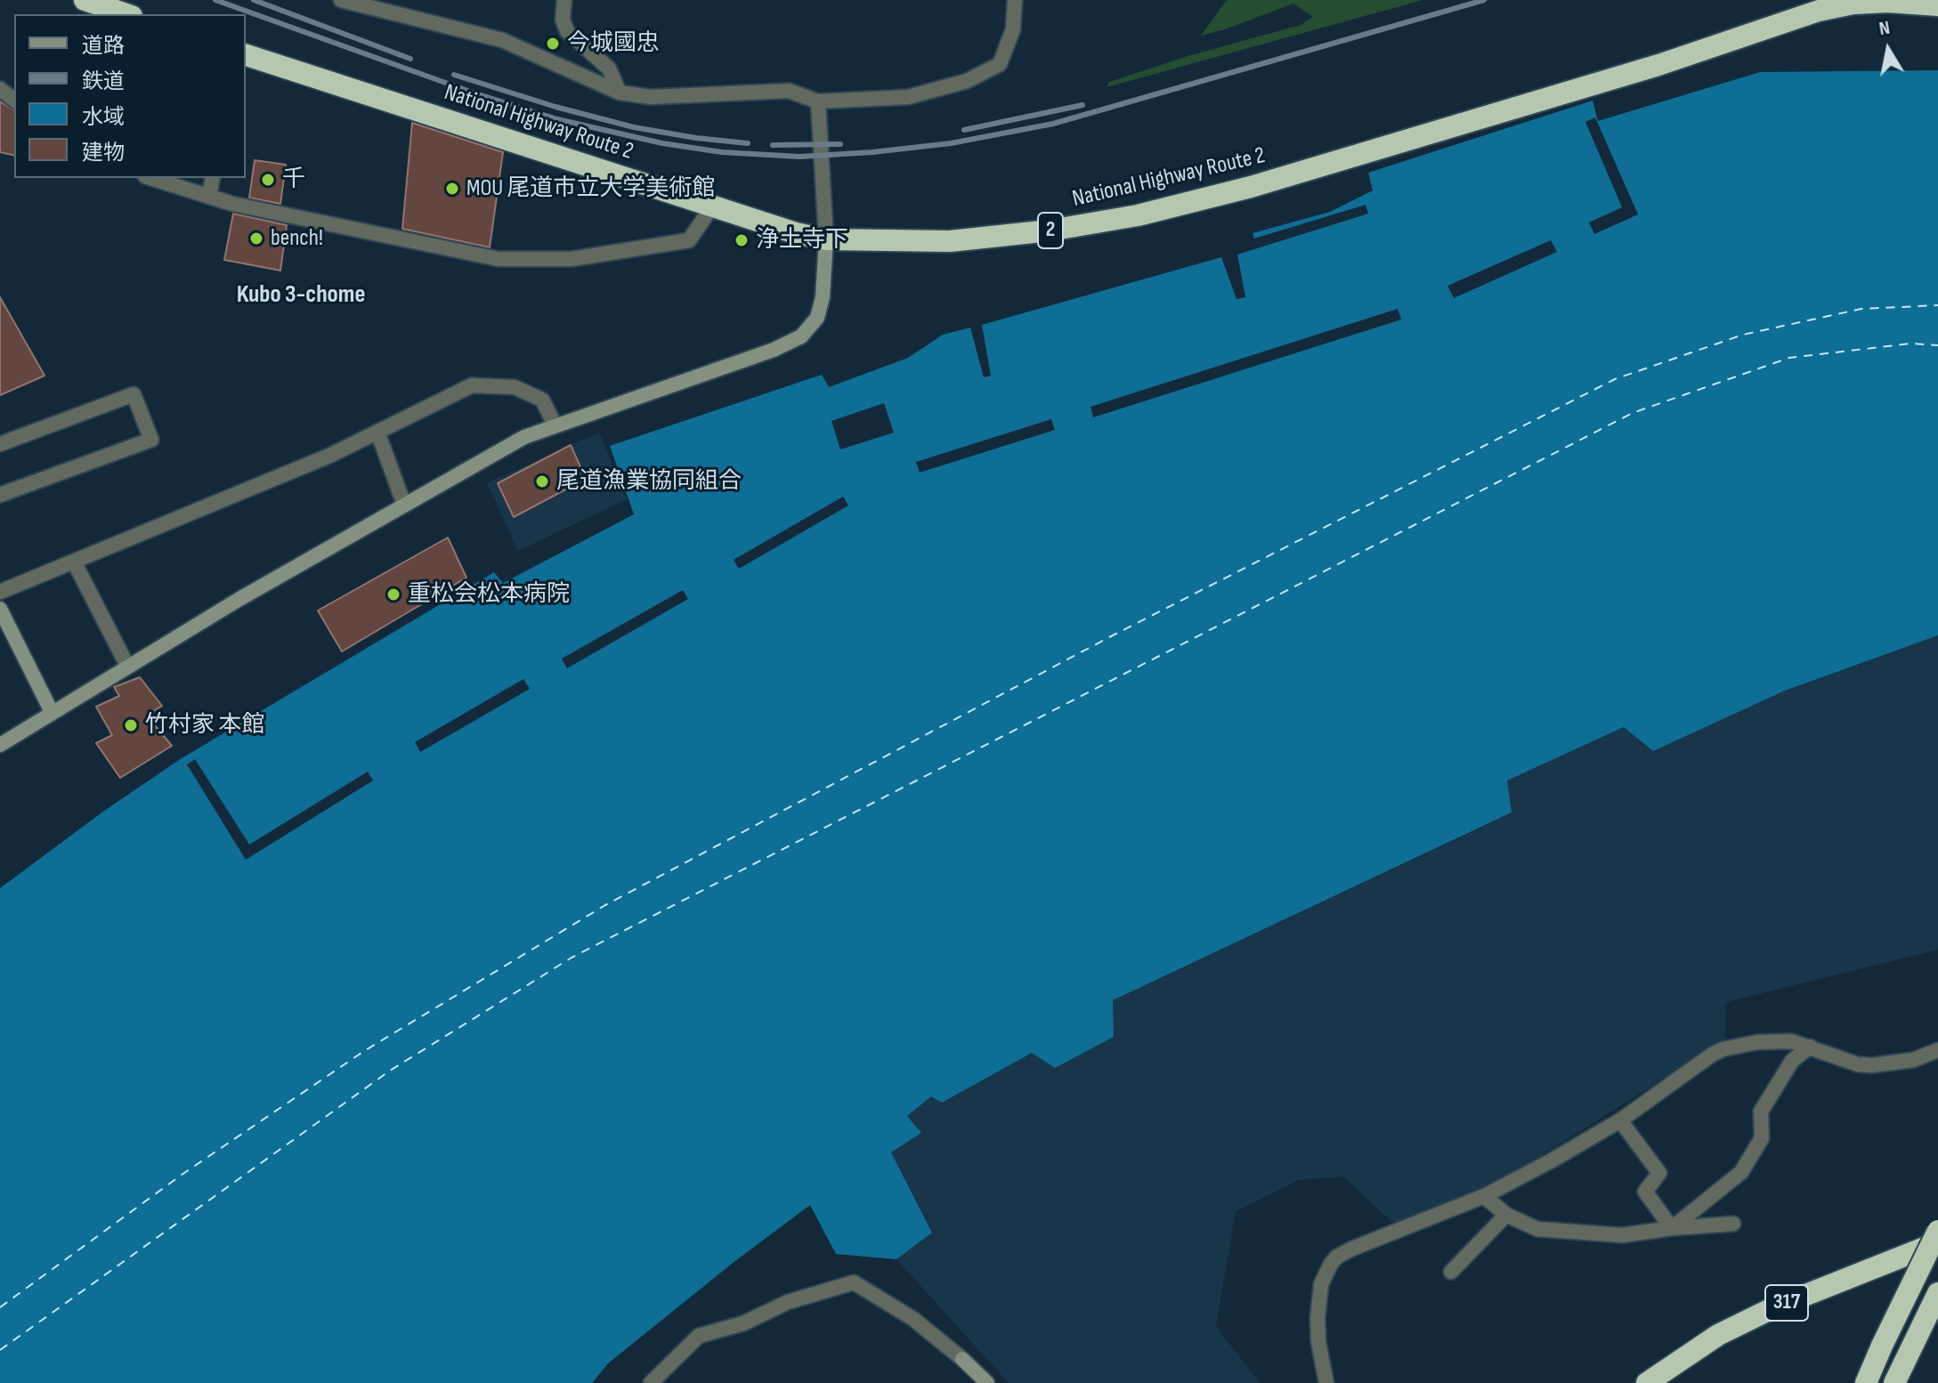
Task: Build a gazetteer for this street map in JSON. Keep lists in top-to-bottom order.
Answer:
{
  "streets": {
    "highway": ["National Highway Route 2", "2", "317"]
  },
  "districts": ["Kubo 3-chome"],
  "places": [
    "今城國忠",
    "千",
    "MOU 尾道市立大学美術館",
    "bench!",
    "浄土寺下",
    "尾道漁業協同組合",
    "重松会松本病院",
    "竹村家 本館"
  ],
  "legend": [
    "道路",
    "鉄道",
    "水域",
    "建物"
  ],
  "north": "top"
}
